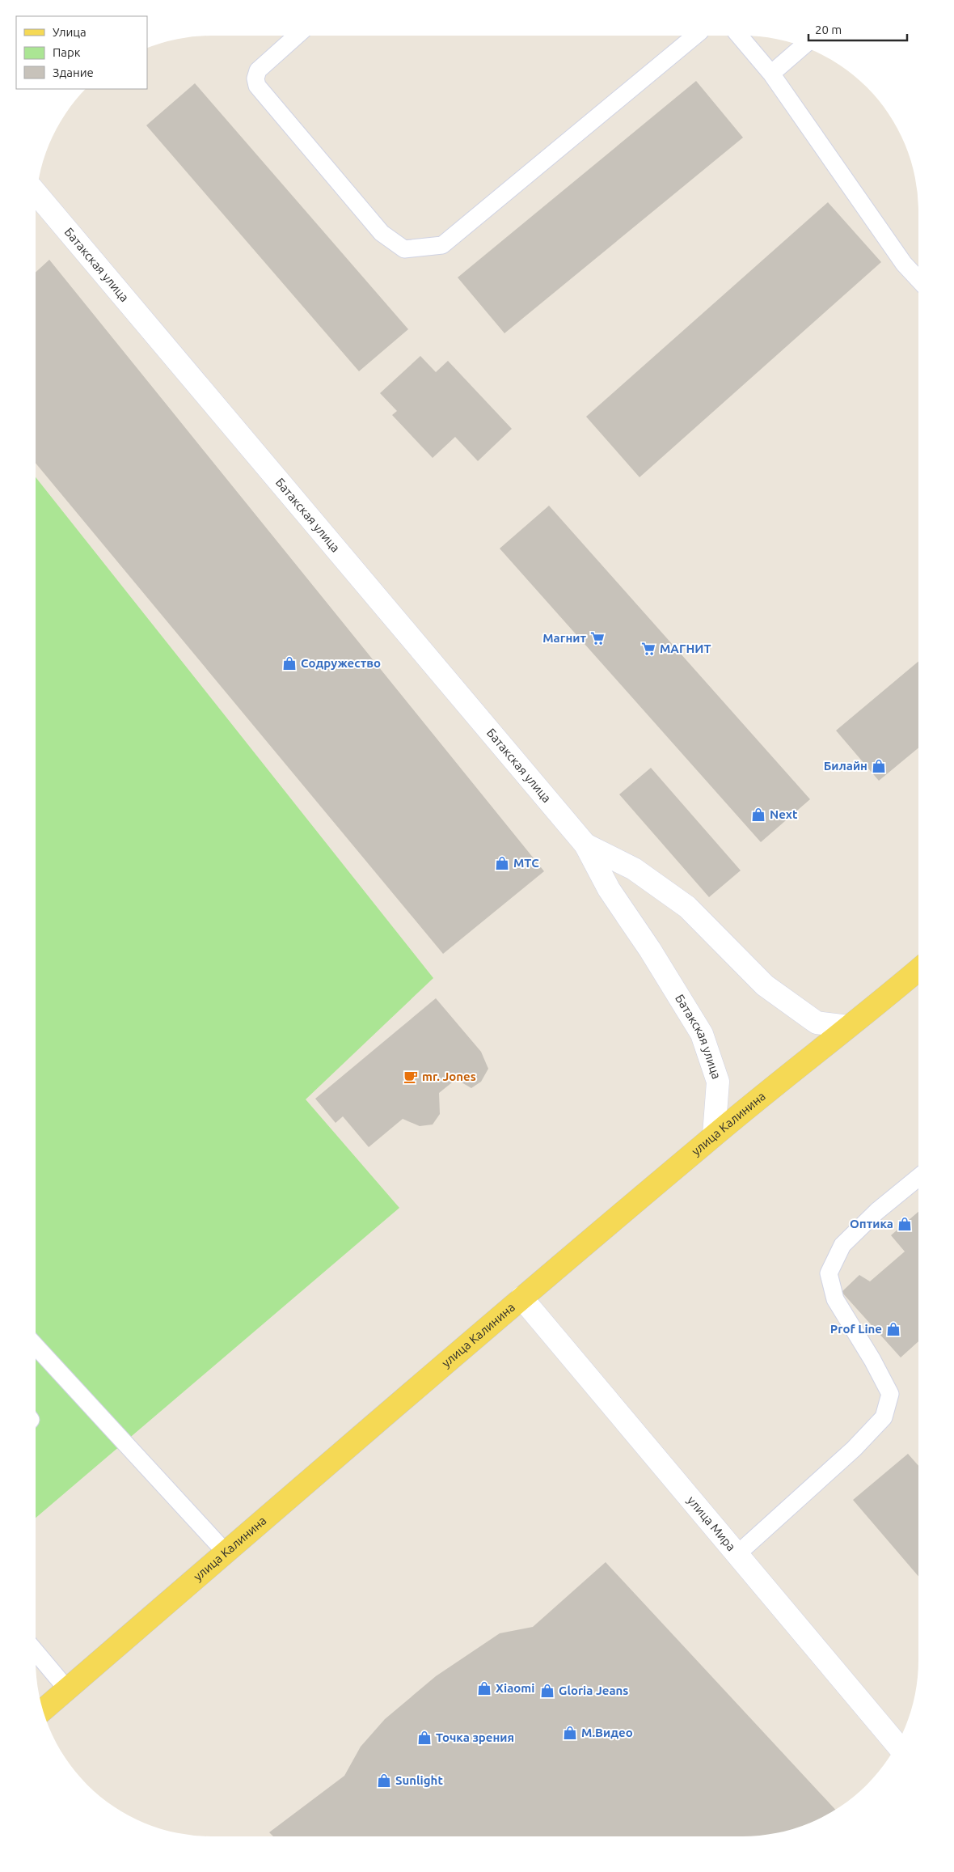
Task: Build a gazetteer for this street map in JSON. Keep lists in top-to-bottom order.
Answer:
{
  "streets": {
    "main road": ["Батакская улица", "улица Калинина", "улица Мира"]
  },
  "crossings": [
    ["Батакская улица", "улица Калинина"],
    ["улица Калинина", "улица Мира"]
  ],
  "places": {
    "supermarket": ["Магнит", "МАГНИТ"],
    "shop": [
      "Содружество",
      "Билайн",
      "Next",
      "МТС",
      "Оптика",
      "Prof Line",
      "Xiaomi",
      "Gloria Jeans",
      "М.Видео",
      "Точка зрения",
      "Sunlight"
    ],
    "cafe": ["mr. Jones"]
  },
  "legend": ["Улица", "Парк", "Здание"],
  "scale_bar": "20 m"
}
